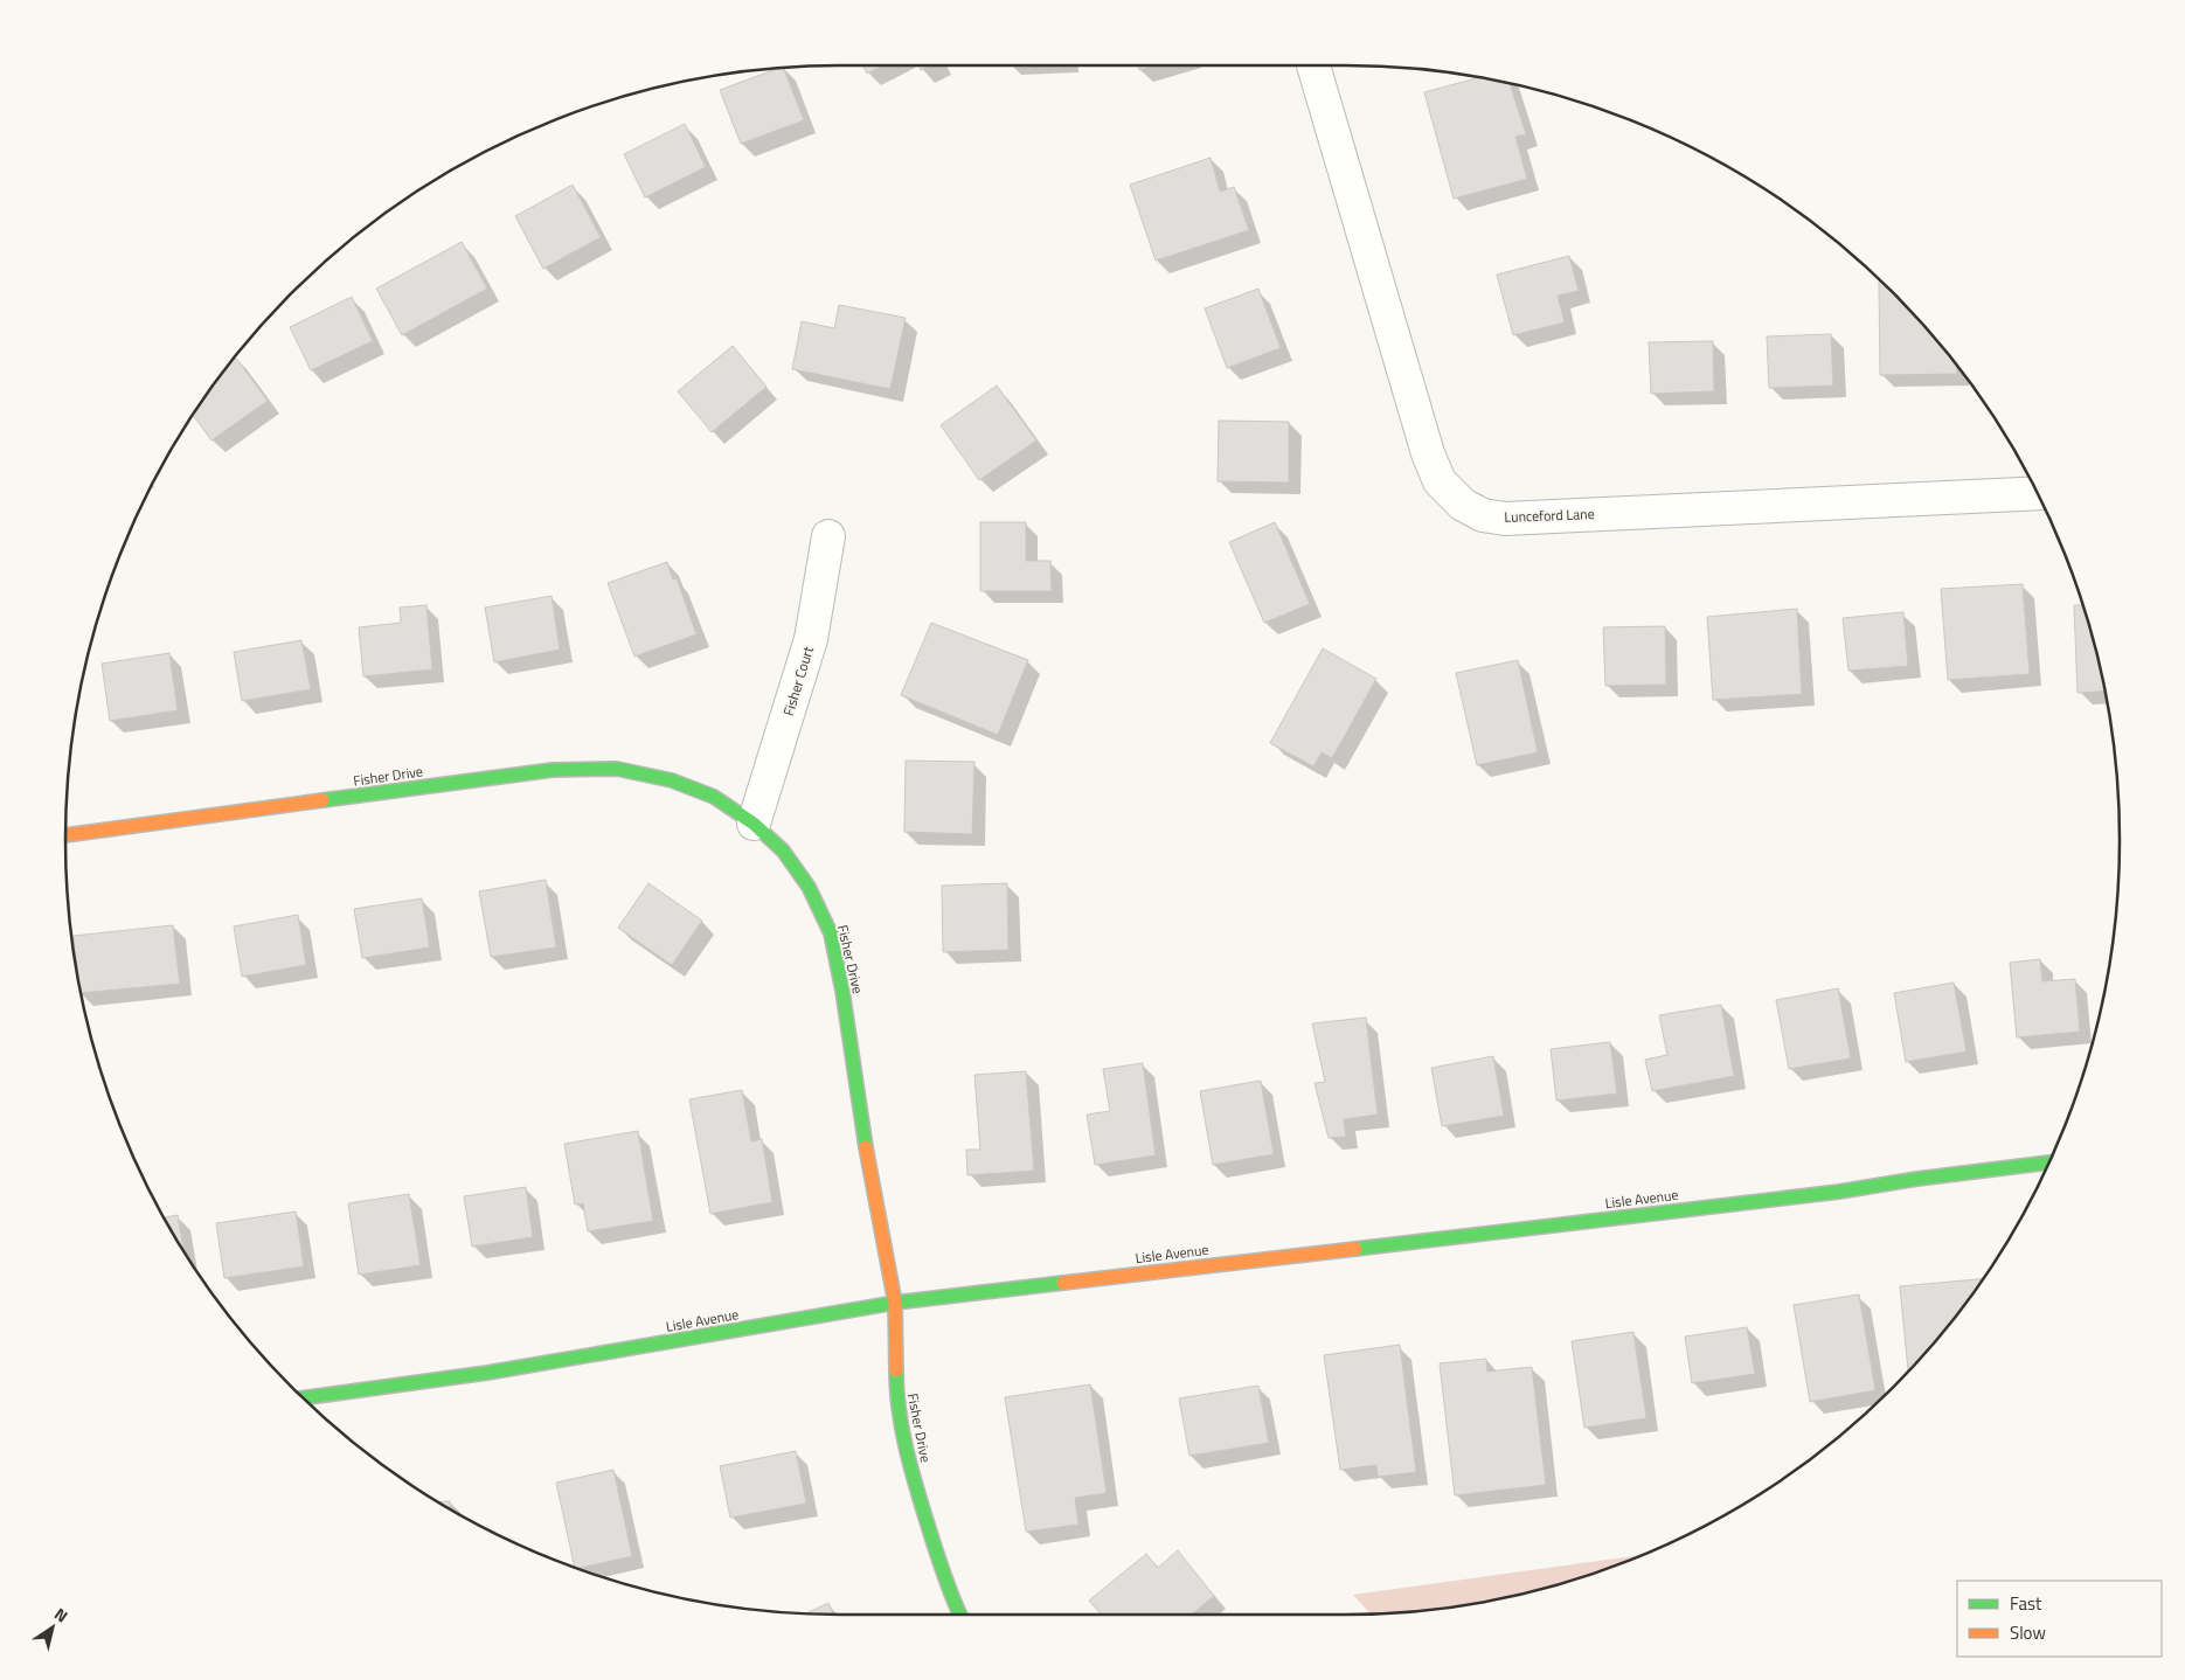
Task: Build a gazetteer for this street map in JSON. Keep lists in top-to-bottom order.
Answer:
{
  "streets": {
    "street": [
      "Lunceford Lane",
      "Fisher Court",
      "Fisher Drive",
      "Lisle Avenue"
    ]
  },
  "crossings": [
    ["Fisher Court", "Fisher Drive"],
    ["Fisher Drive", "Lisle Avenue"]
  ],
  "legend": ["Fast", "Slow"],
  "north": "top right"
}
